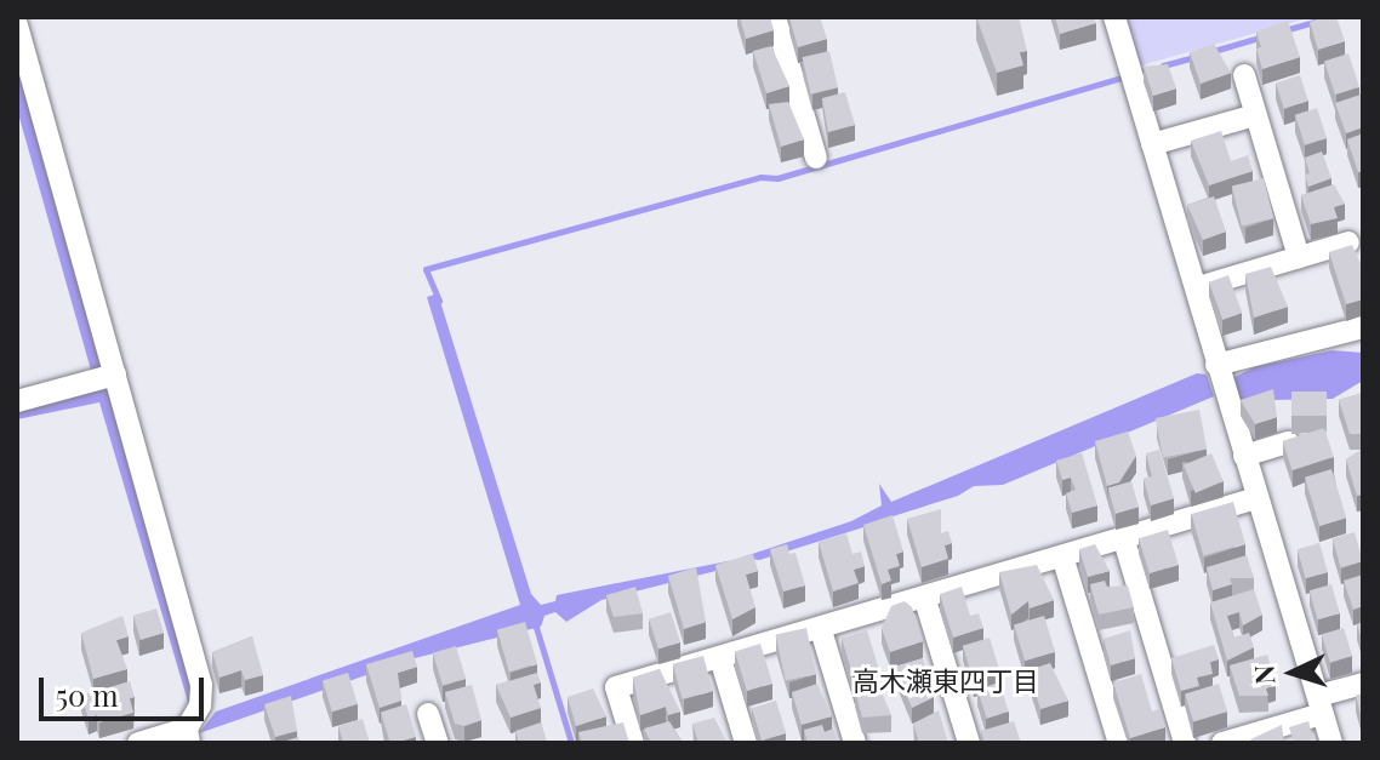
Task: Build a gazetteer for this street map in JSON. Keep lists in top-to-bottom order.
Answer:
{
  "districts": ["高木瀬東四丁目"],
  "scale_bar": "50 m",
  "north": "left"
}
